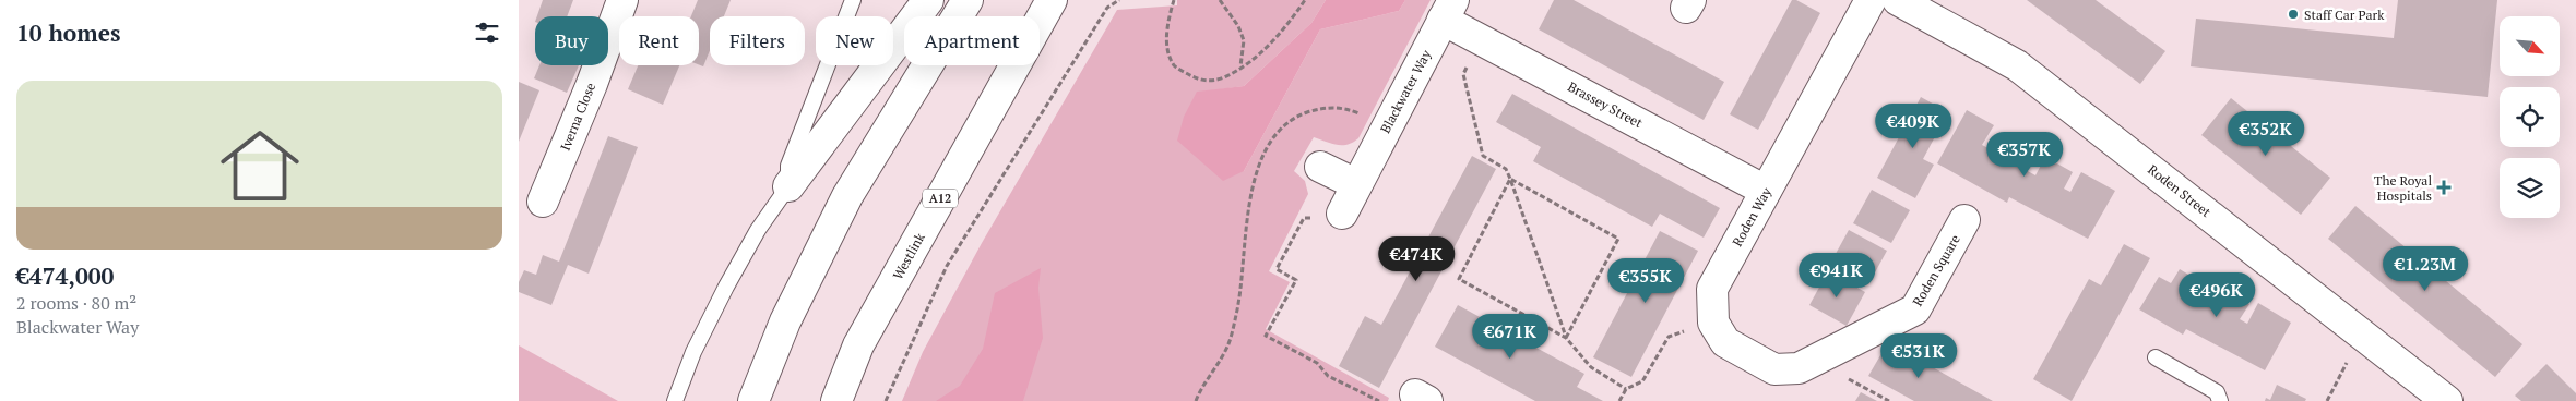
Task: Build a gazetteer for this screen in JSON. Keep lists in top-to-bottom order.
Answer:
{
  "streets": {
    "main road": [
      "Blackwater Way",
      "Brassey Street",
      "Iverna Close",
      "Roden Street",
      "A12",
      "Roden Way",
      "Westlink",
      "Roden Square"
    ]
  },
  "crossings": [
    ["Blackwater Way", "Brassey Street"],
    ["Brassey Street", "Roden Way"],
    ["Roden Way", "Roden Square"]
  ],
  "places": {
    "other": ["Staff Car Park"],
    "health": ["The Royal Hospitals"]
  },
  "north": "bottom right",
  "page": {
    "heading": "10 homes",
    "chip": [
      "Buy",
      "Rent",
      "Filters",
      "New",
      "Apartment"
    ],
    "list": [
      {
        "name": "€474,000",
        "note": "2 rooms · 80 m² · Blackwater Way"
      }
    ],
    "price": [
      "€409K",
      "€352K",
      "€357K",
      "€474K",
      "€1.23M",
      "€941K",
      "€355K",
      "€496K",
      "€671K",
      "€531K"
    ]
  }
}
